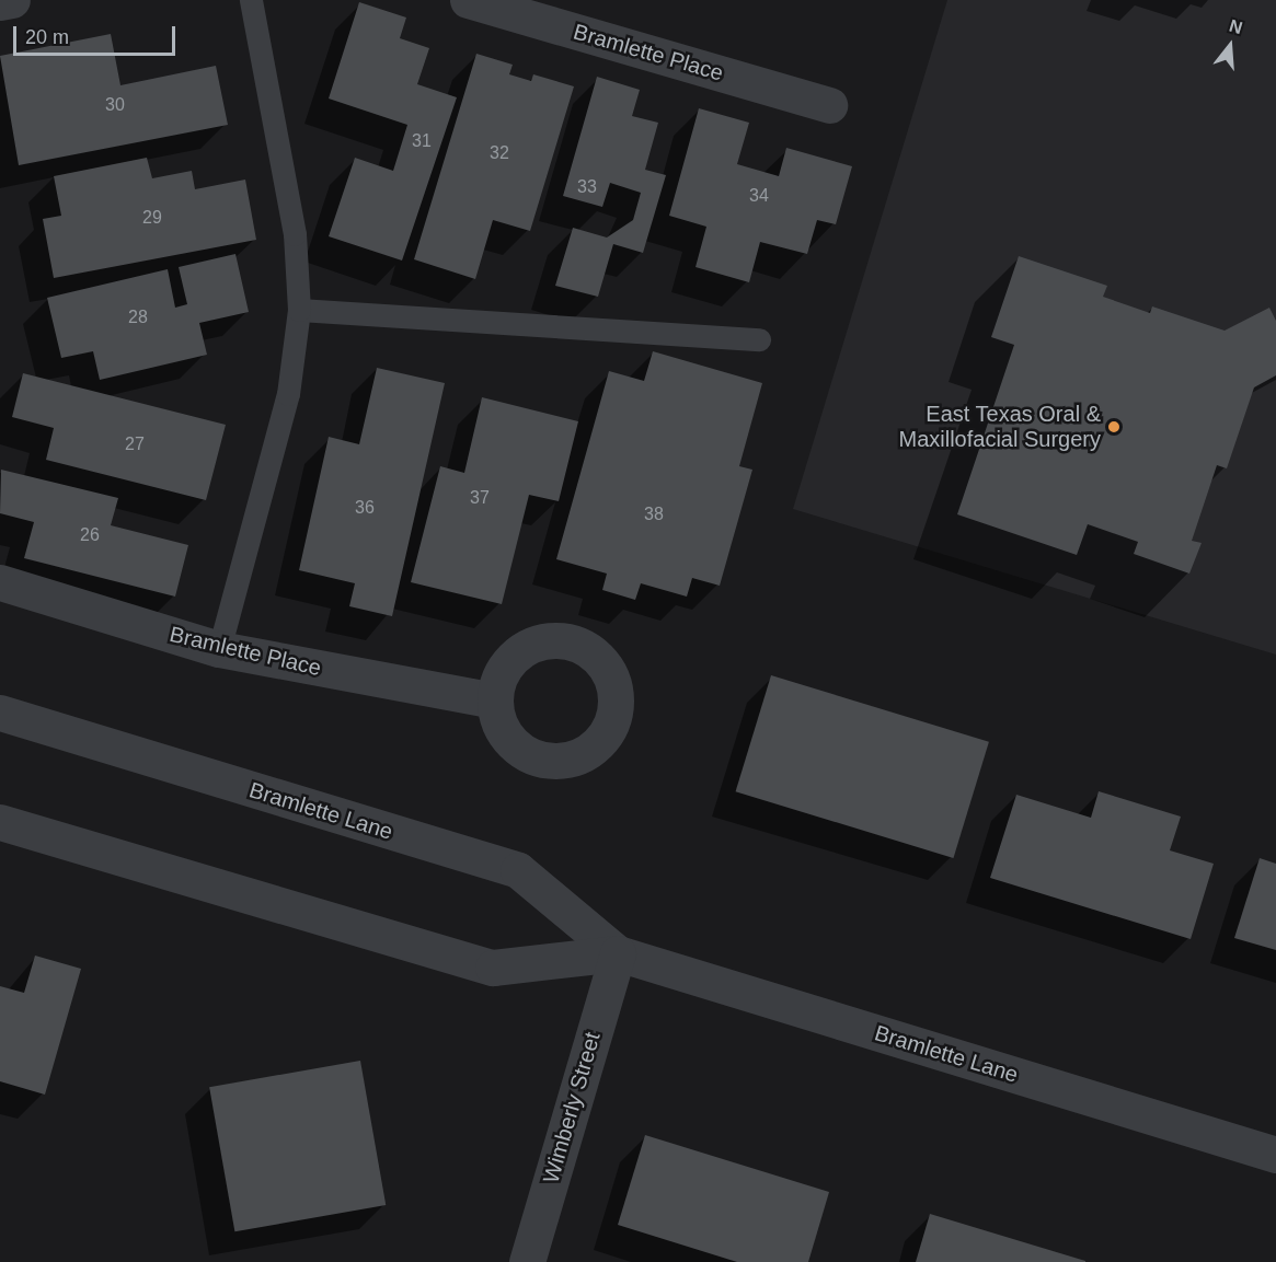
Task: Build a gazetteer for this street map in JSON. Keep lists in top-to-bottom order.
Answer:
{
  "streets": {
    "street": ["Bramlette Place", "Bramlette Lane", "Wimberly Street"]
  },
  "crossings": [
    ["Bramlette Lane", "Wimberly Street"]
  ],
  "places": ["East Texas Oral & Maxillofacial Surgery"],
  "house_numbers": [
    "30",
    "31",
    "32",
    "33",
    "34",
    "29",
    "28",
    "27",
    "37",
    "36",
    "38",
    "26"
  ],
  "scale_bar": "20 m",
  "north": "top"
}
